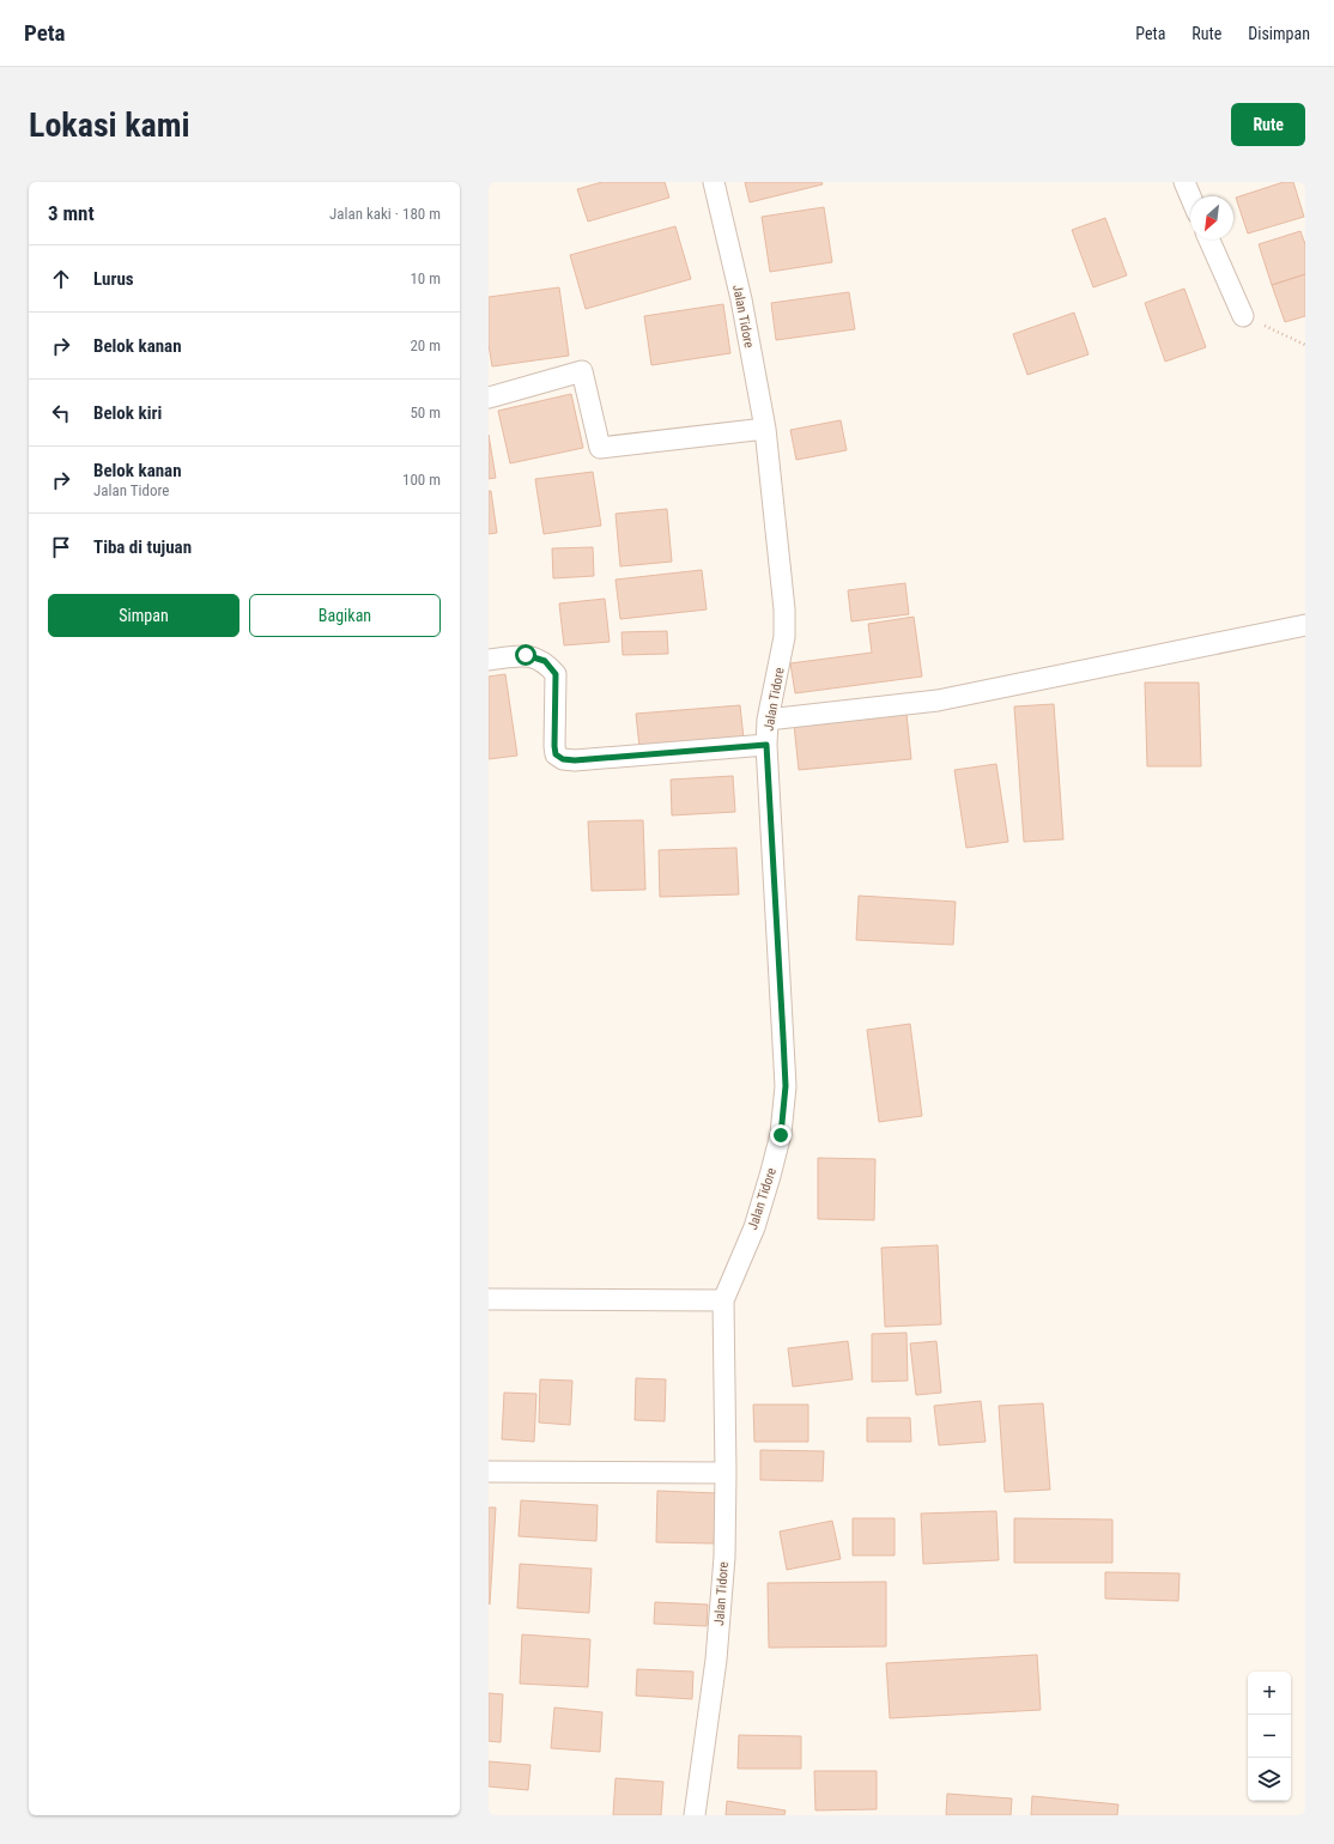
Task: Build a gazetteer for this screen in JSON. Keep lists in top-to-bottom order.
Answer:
{
  "streets": {
    "street": ["Jalan Tidore"]
  },
  "north": "bottom left",
  "page": {
    "header": "Peta",
    "nav": ["Peta", "Rute", "Disimpan"],
    "buttons": [
      "Rute",
      ["Simpan", "Bagikan"]
    ],
    "title": "Lokasi kami",
    "heading": ["3 mnt", "Jalan kaki · 180 m"],
    "list": [
      ["Lurus", "10 m"],
      ["Belok kanan", "20 m"],
      ["Belok kiri", "50 m"],
      ["Belok kanan", "Jalan Tidore", "100 m"],
      "Tiba di tujuan"
    ],
    "map_buttons": ["+", "−"]
  }
}
